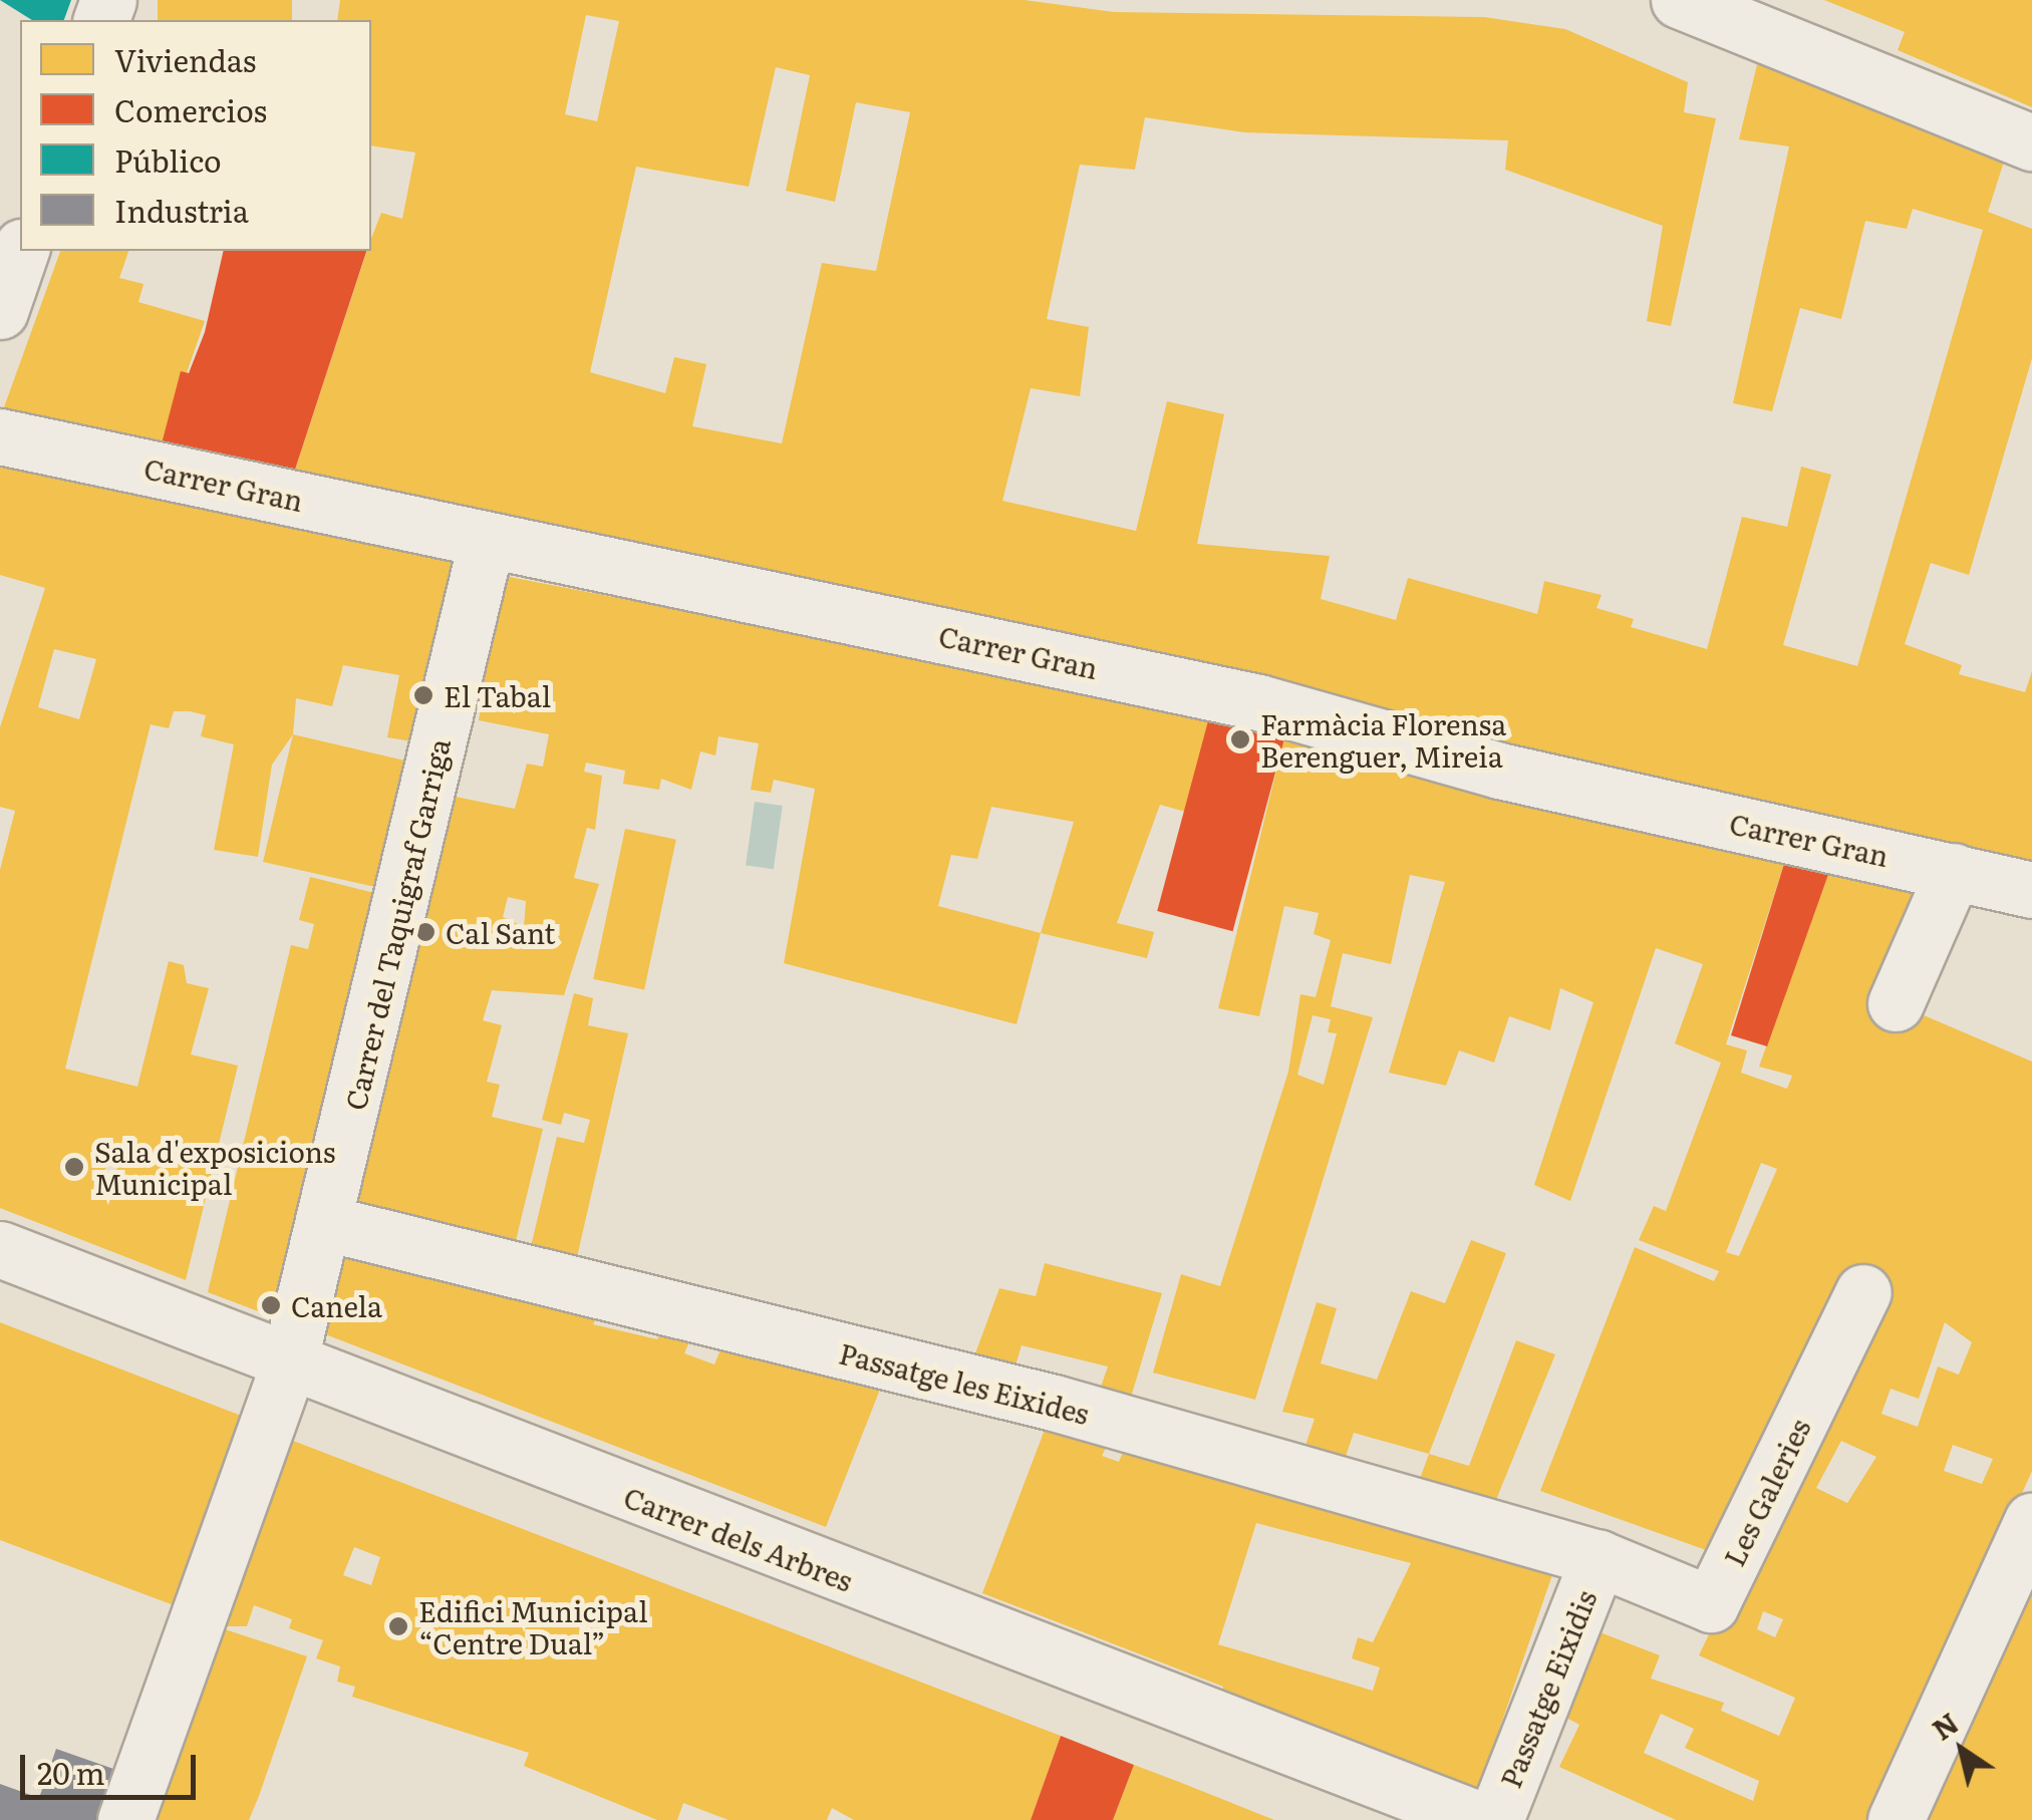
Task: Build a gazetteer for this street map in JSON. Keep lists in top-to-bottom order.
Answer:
{
  "streets": {
    "street": [
      "Carrer Gran",
      "Carrer del Taquigraf Garriga",
      "Passatge les Eixides",
      "Les Galeries",
      "Carrer dels Arbres",
      "Passatge Eixidis"
    ]
  },
  "crossings": [
    ["Carrer Gran", "Carrer del Taquigraf Garriga"],
    ["Carrer del Taquigraf Garriga", "Passatge les Eixides"],
    ["Carrer del Taquigraf Garriga", "Carrer dels Arbres"],
    ["Passatge les Eixides", "Les Galeries"],
    ["Passatge les Eixides", "Passatge Eixidis"],
    ["Les Galeries", "Passatge Eixidis"]
  ],
  "places": [
    "El Tabal",
    "Farmàcia Florensa Berenguer, Mireia",
    "Cal Sant",
    "Sala d'exposicions Municipal",
    "Canela",
    "Edifici Municipal “Centre Dual”"
  ],
  "legend": [
    "Viviendas",
    "Comercios",
    "Público",
    "Industria"
  ],
  "scale_bar": "20 m",
  "north": "top left"
}
